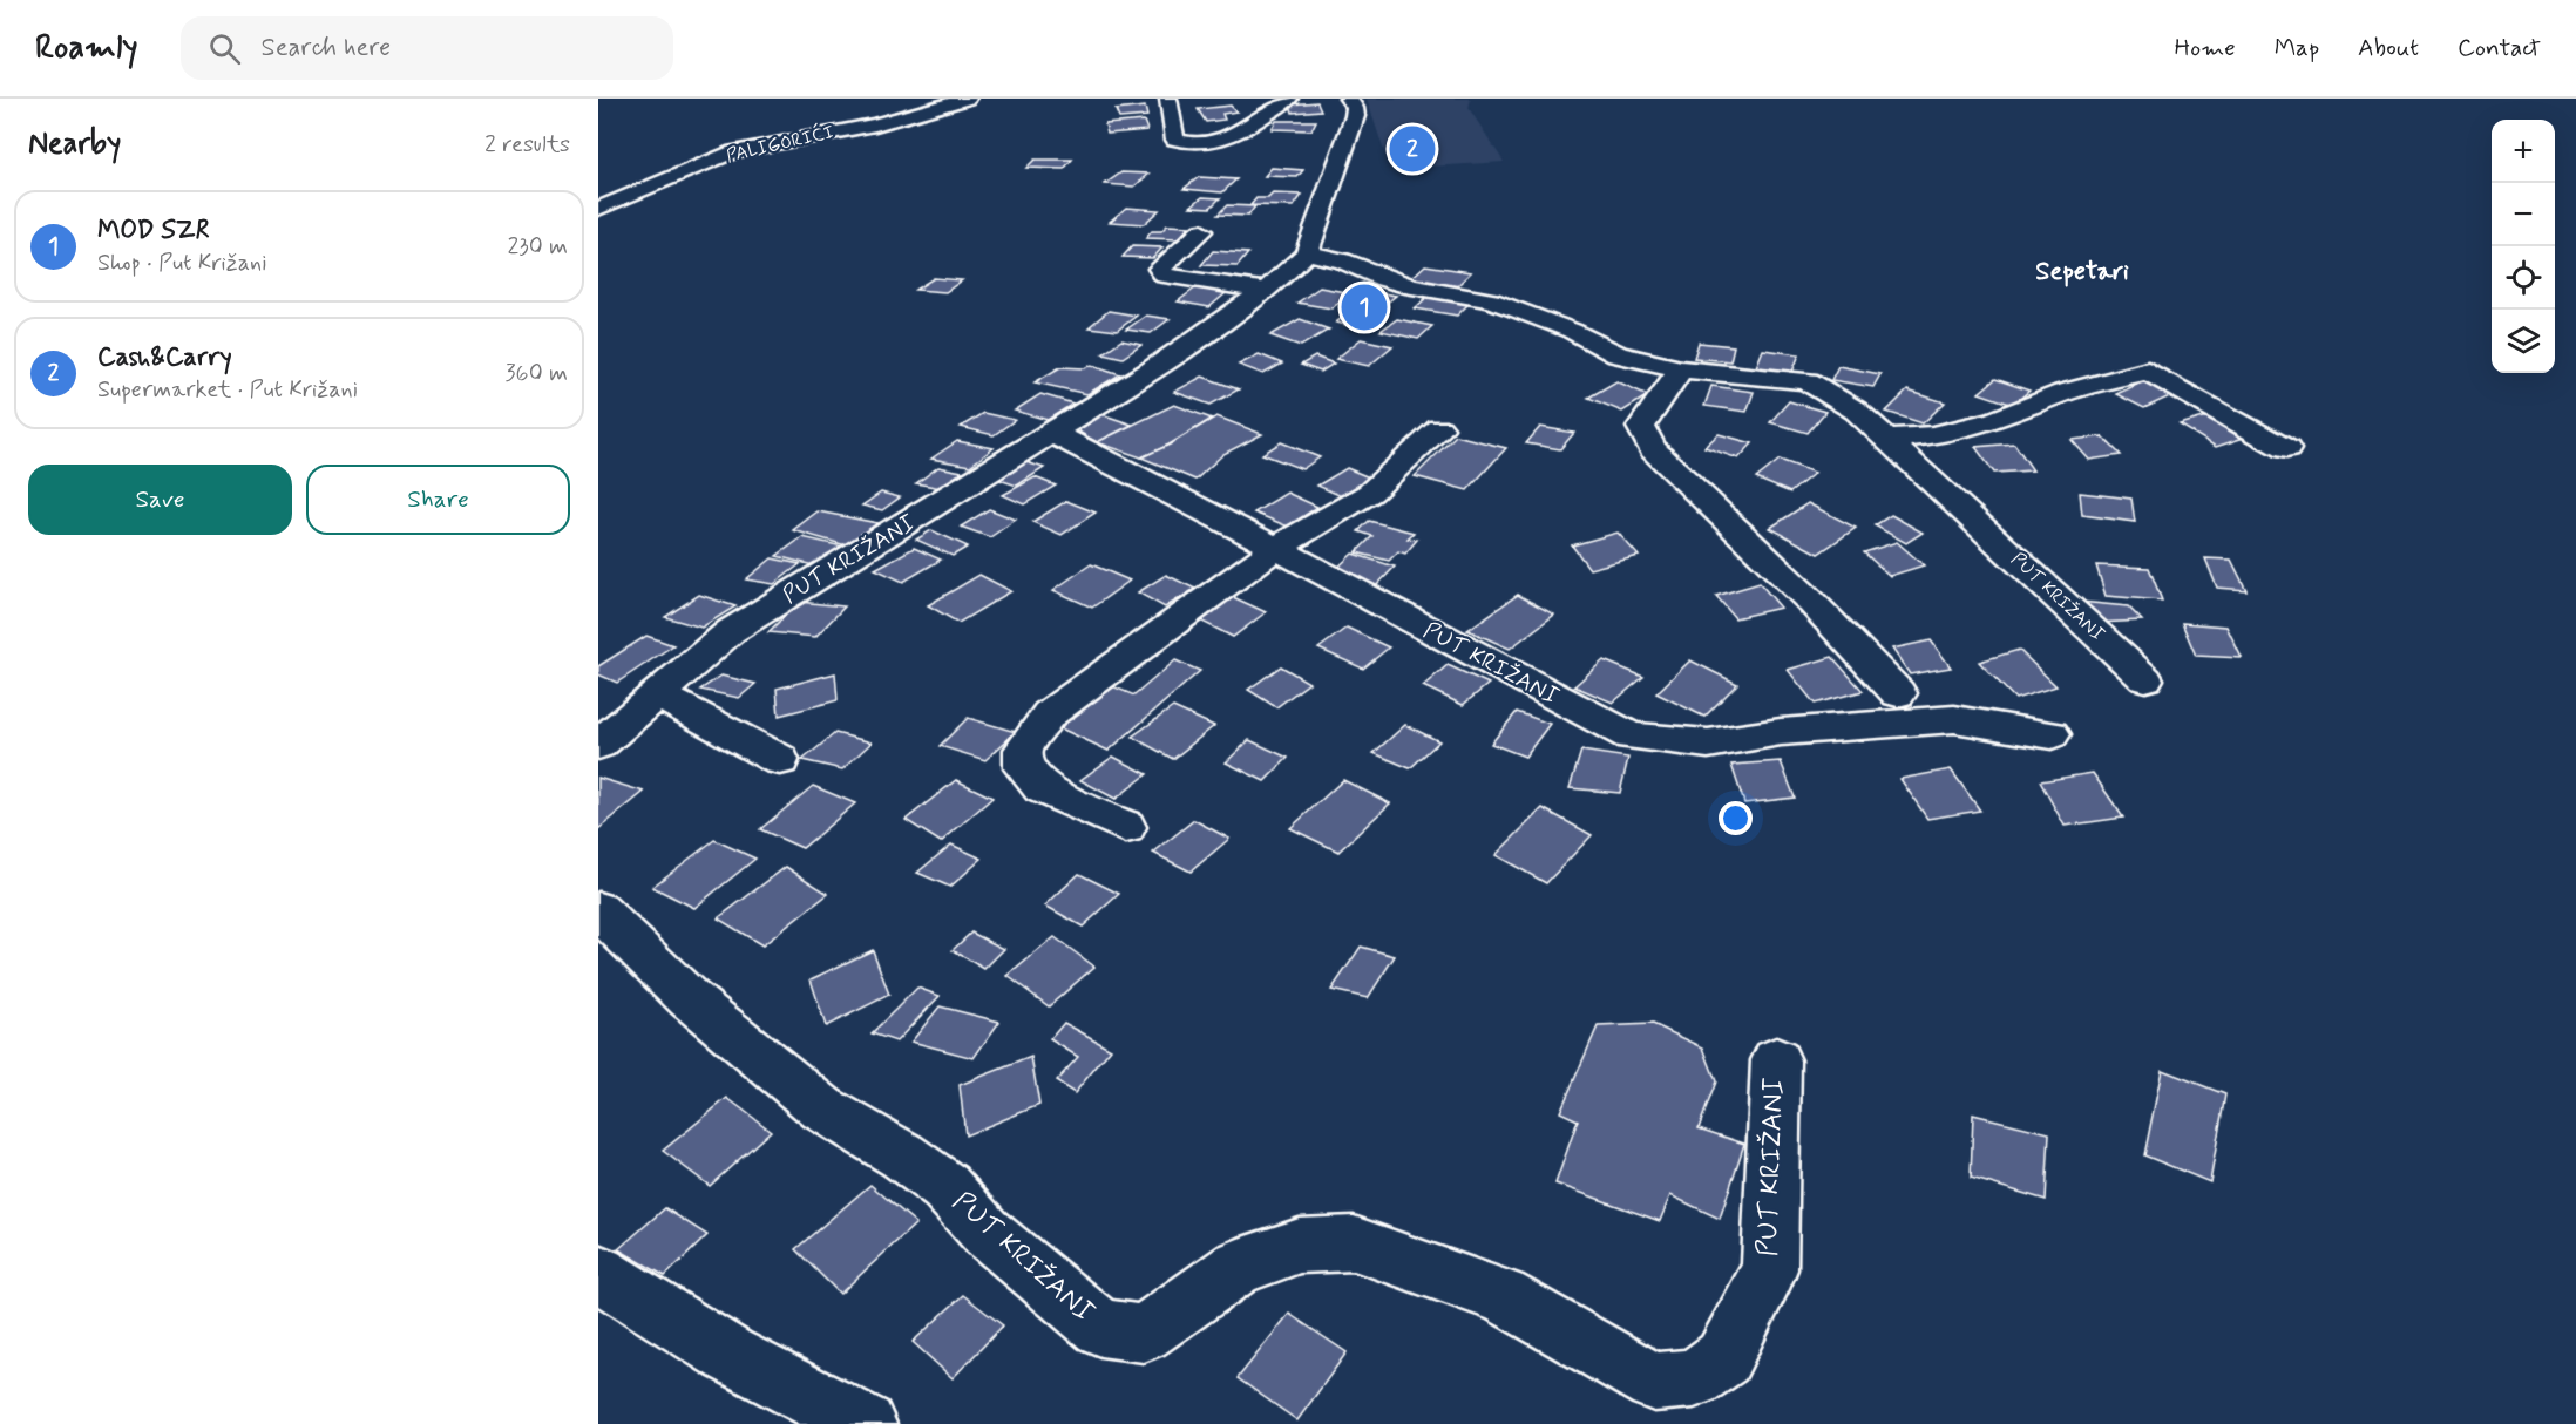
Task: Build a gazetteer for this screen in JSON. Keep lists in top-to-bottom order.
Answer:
{
  "streets": {
    "street": ["PALIGORIĆI", "PUT KRIŽANI"]
  },
  "districts": ["Sepetari"],
  "page": {
    "header": "Roamly",
    "search": "Search here",
    "nav": [
      "Home",
      "Map",
      "About",
      "Contact"
    ],
    "heading": ["Nearby", "2 results"],
    "map_buttons": ["+", "−"],
    "pins": ["2", "1"],
    "list": [
      {
        "mark": "1",
        "name": "MOD SZR",
        "note": "Shop · Put Križani",
        "value": "230 m"
      },
      {
        "mark": "2",
        "name": "Cash&Carry",
        "note": "Supermarket · Put Križani",
        "value": "360 m"
      }
    ],
    "buttons": ["Save", "Share"]
  }
}
